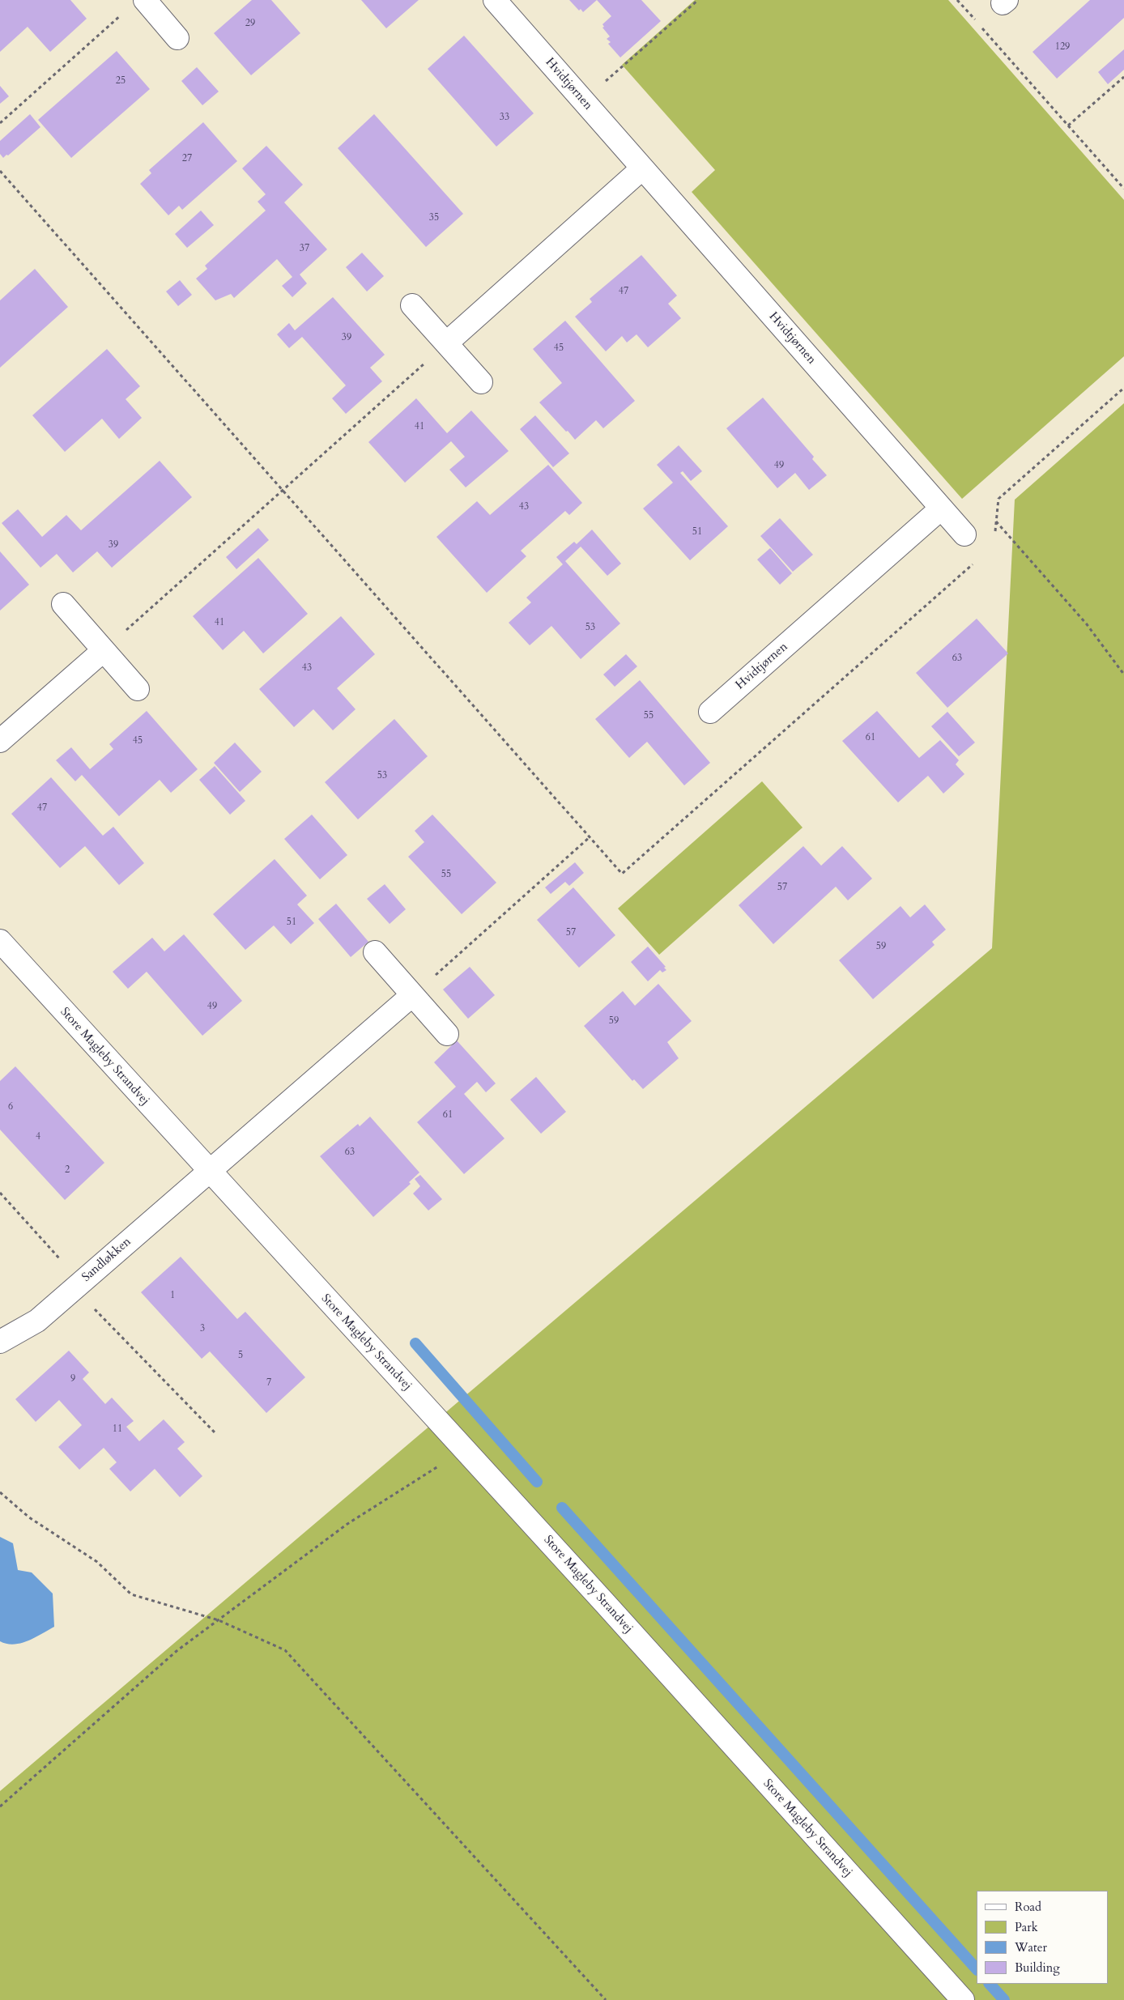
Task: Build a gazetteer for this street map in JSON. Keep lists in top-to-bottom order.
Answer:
{
  "streets": {
    "street": ["Hvidtjørnen", "Store Magleby Strandvej", "Sandløkken"]
  },
  "crossings": [
    ["Store Magleby Strandvej", "Sandløkken"]
  ],
  "house_numbers": [
    "29",
    "129",
    "25",
    "33",
    "27",
    "35",
    "37",
    "47",
    "39",
    "45",
    "41",
    "49",
    "43",
    "51",
    "39",
    "41",
    "53",
    "63",
    "43",
    "55",
    "61",
    "45",
    "53",
    "47",
    "55",
    "57",
    "51",
    "57",
    "59",
    "49",
    "59",
    "6",
    "61",
    "4",
    "63",
    "2",
    "1",
    "3",
    "5",
    "9",
    "7",
    "11"
  ],
  "legend": [
    "Road",
    "Park",
    "Water",
    "Building"
  ]
}
